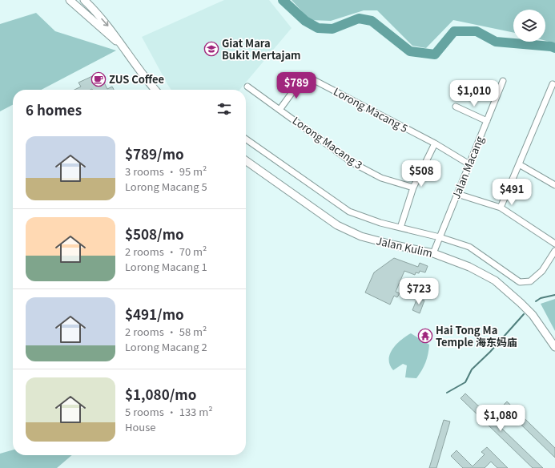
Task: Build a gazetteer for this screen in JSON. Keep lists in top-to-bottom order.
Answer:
{
  "streets": {
    "main road": ["Jalan Kulim"],
    "street": ["Lorong Macang 5", "Lorong Macang 3", "Jalan Macang"]
  },
  "crossings": [
    ["Lorong Macang 5", "Lorong Macang 3"],
    ["Lorong Macang 5", "Jalan Macang"],
    ["Jalan Macang", "Jalan Kulim"]
  ],
  "places": {
    "school or university": ["Giat Mara Bukit Mertajam"],
    "cafe": ["ZUS Coffee"],
    "temple": ["Hai Tong Ma Temple 海东妈庙"]
  },
  "page": {
    "price": [
      "$789",
      "$1,010",
      "$508",
      "$491",
      "$723",
      "$1,080"
    ],
    "heading": "6 homes",
    "list": [
      {
        "name": "$789/mo",
        "note": "3 rooms · 95 m² · Lorong Macang 5"
      },
      {
        "name": "$508/mo",
        "note": "2 rooms · 70 m² · Lorong Macang 1"
      },
      {
        "name": "$491/mo",
        "note": "2 rooms · 58 m² · Lorong Macang 2"
      },
      {
        "name": "$1,080/mo",
        "note": "5 rooms · 133 m² · House"
      }
    ]
  }
}
